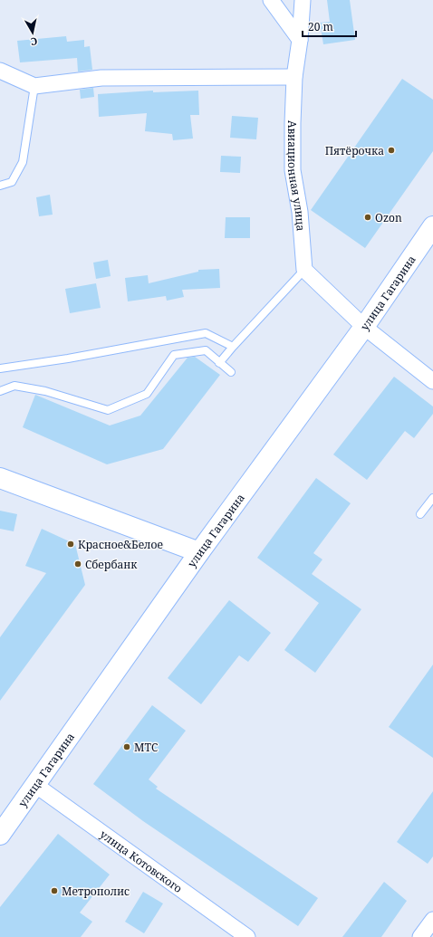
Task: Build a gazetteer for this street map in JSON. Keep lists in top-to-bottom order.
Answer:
{
  "streets": {
    "main road": ["улица Гагарина"],
    "street": ["Авиационная улица", "улица Котовского"]
  },
  "crossings": [
    ["улица Гагарина", "улица Котовского"]
  ],
  "places": [
    "Пятёрочка",
    "Ozon",
    "Красное&Белое",
    "Сбербанк",
    "МТС",
    "Метрополис"
  ],
  "scale_bar": "20 m",
  "north": "bottom"
}
